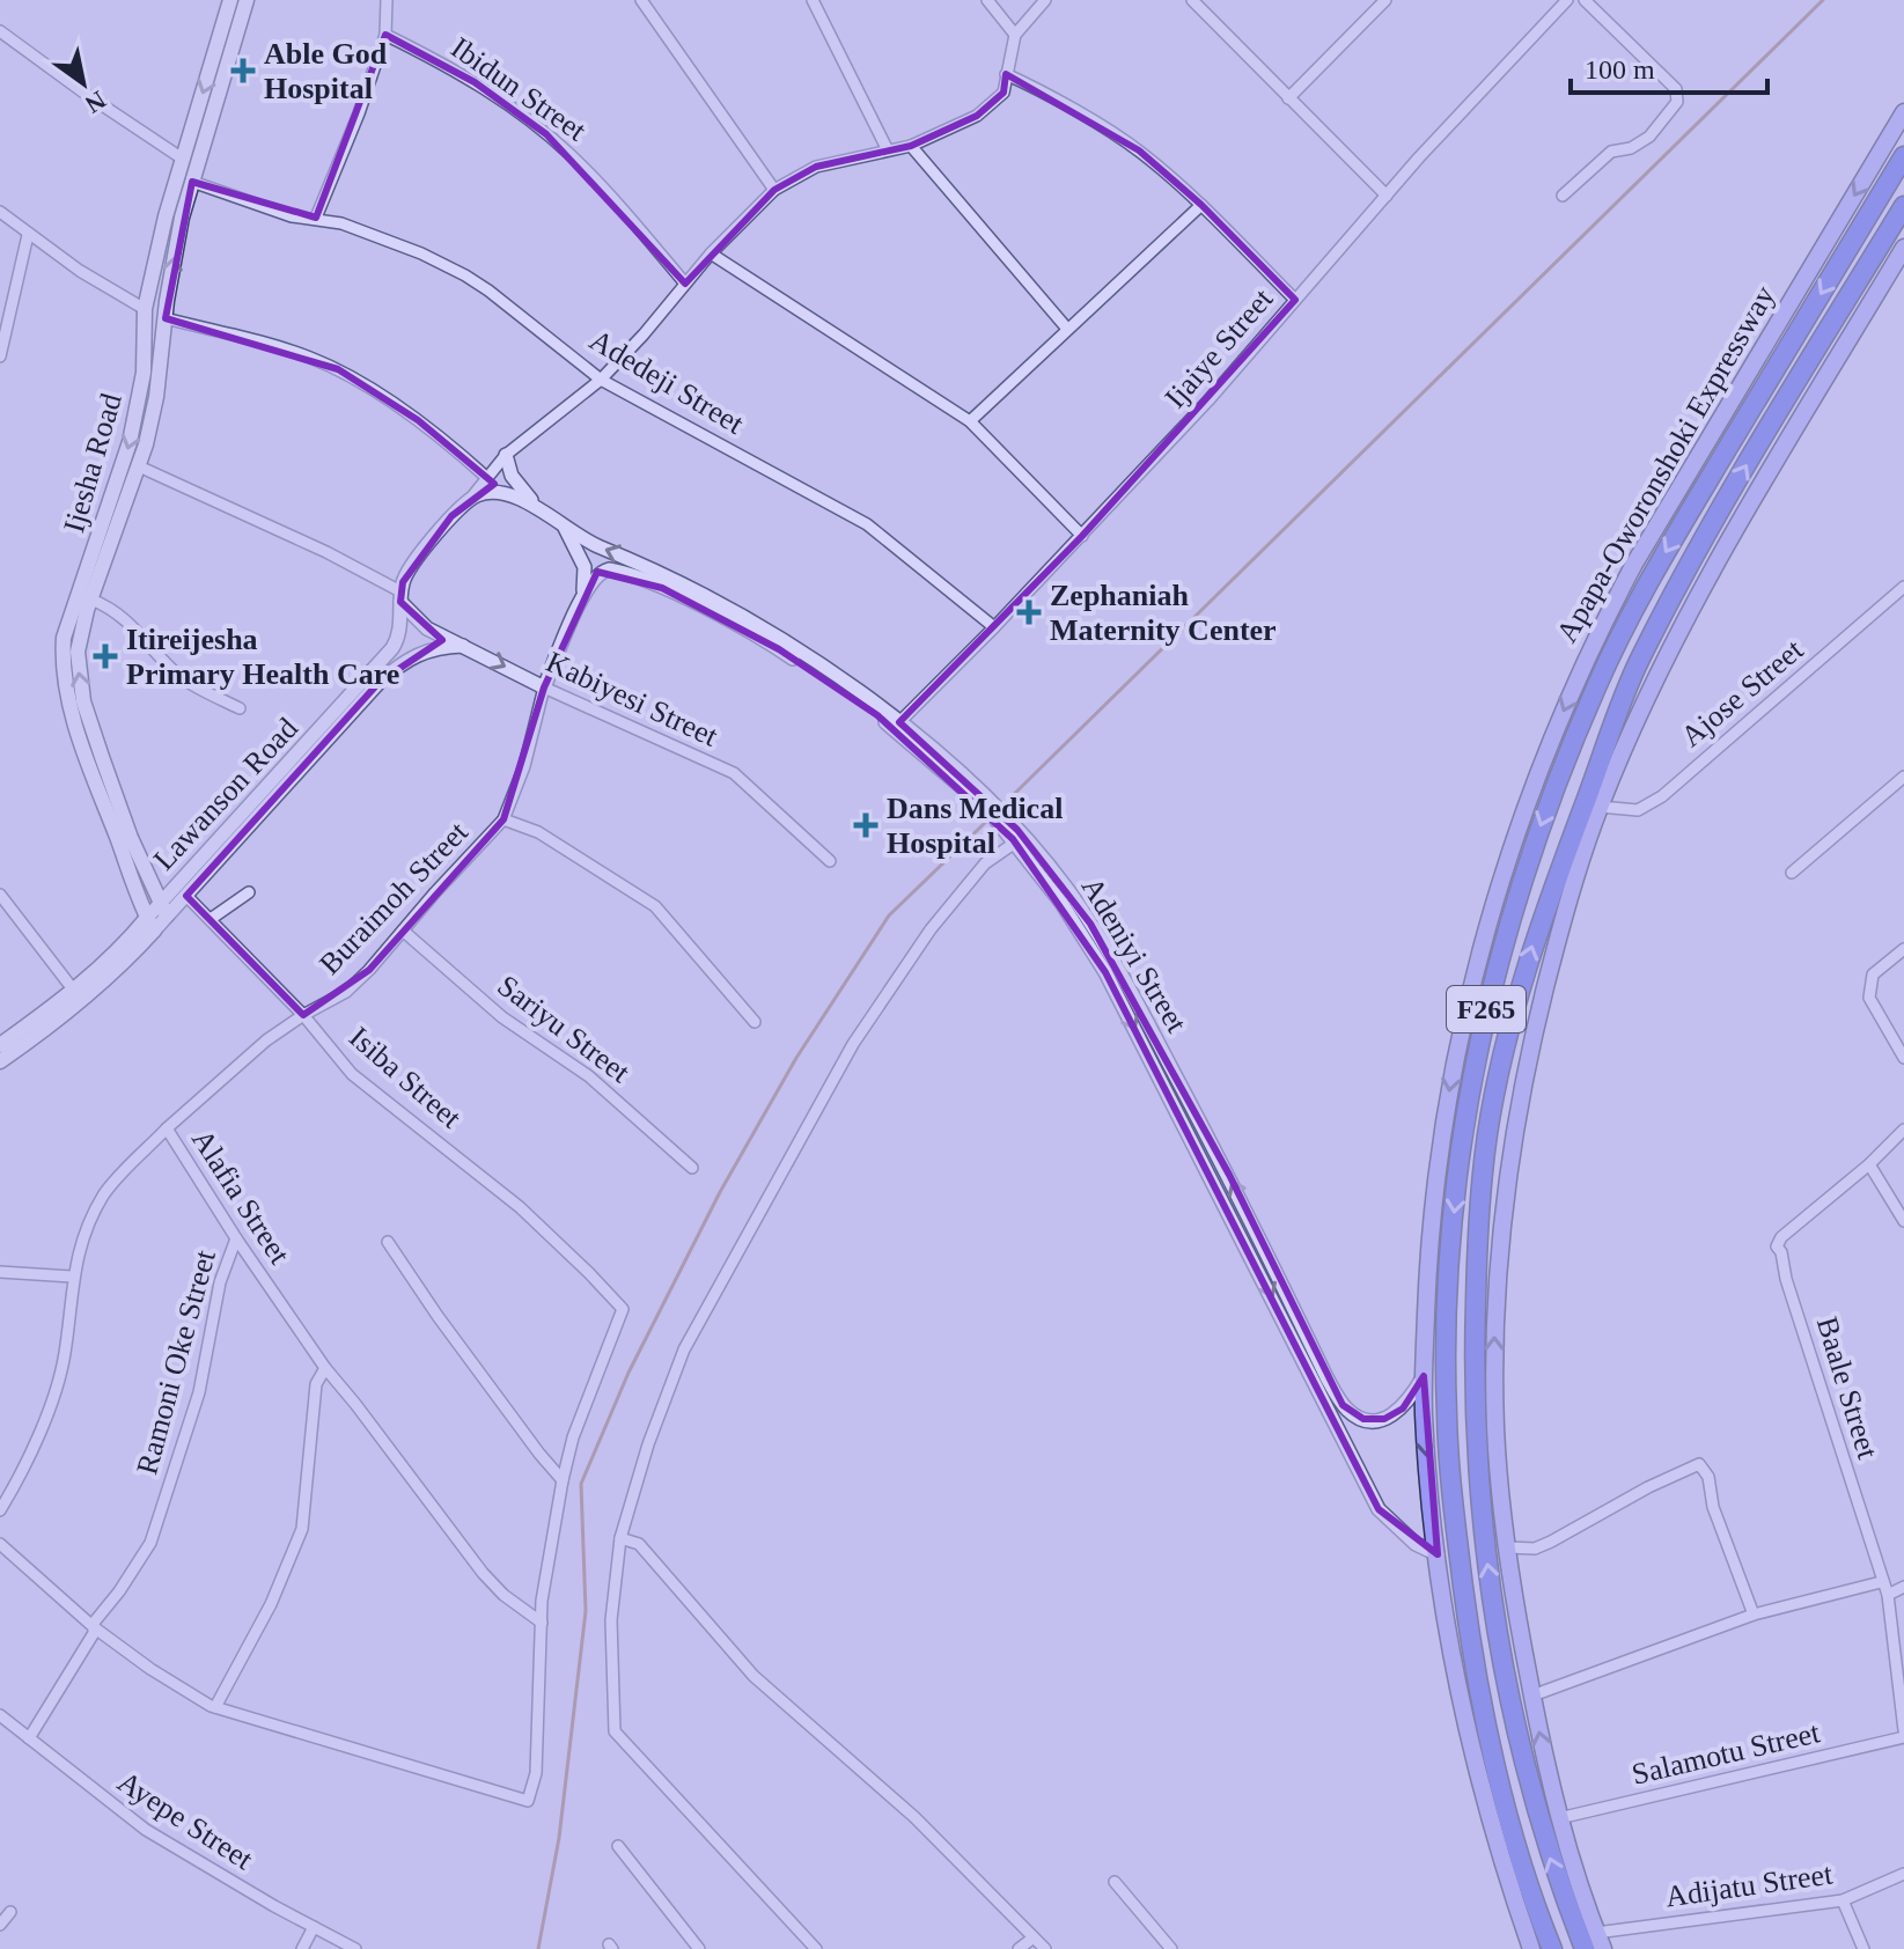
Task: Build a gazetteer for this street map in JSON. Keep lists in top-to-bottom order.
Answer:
{
  "streets": {
    "highway": ["Apapa-Oworonshoki Expressway", "F265"],
    "main road": ["Ijesha Road", "Lawanson Road"],
    "street": [
      "Ibidun Street",
      "Ijaiye Street",
      "Adedeji Street",
      "Ajose Street",
      "Kabiyesi Street",
      "Buraimoh Street",
      "Adeniyi Street",
      "Sariyu Street",
      "Isiba Street",
      "Alafia Street",
      "Ramoni Oke Street",
      "Baale Street",
      "Salamotu Street",
      "Ayepe Street",
      "Adijatu Street"
    ]
  },
  "crossings": [
    ["Ijaiye Street", "Adedeji Street"],
    ["Ijaiye Street", "Adeniyi Street"],
    ["Adedeji Street", "Ijesha Road"],
    ["Ijesha Road", "Lawanson Road"],
    ["Apapa-Oworonshoki Expressway", "Adeniyi Street"],
    ["Kabiyesi Street", "Lawanson Road"],
    ["Kabiyesi Street", "Buraimoh Street"],
    ["Kabiyesi Street", "Adeniyi Street"],
    ["Lawanson Road", "Buraimoh Street"],
    ["Lawanson Road", "Adeniyi Street"],
    ["Buraimoh Street", "Adeniyi Street"],
    ["Buraimoh Street", "Sariyu Street"],
    ["Buraimoh Street", "Isiba Street"],
    ["Buraimoh Street", "Alafia Street"],
    ["Alafia Street", "Ramoni Oke Street"],
    ["Ramoni Oke Street", "Ayepe Street"],
    ["Baale Street", "Salamotu Street"]
  ],
  "places": {
    "health": [
      "Able God Hospital",
      "Zephaniah Maternity Center",
      "Itireijesha Primary Health Care",
      "Dans Medical Hospital"
    ]
  },
  "scale_bar": "100 m",
  "north": "bottom right"
}
